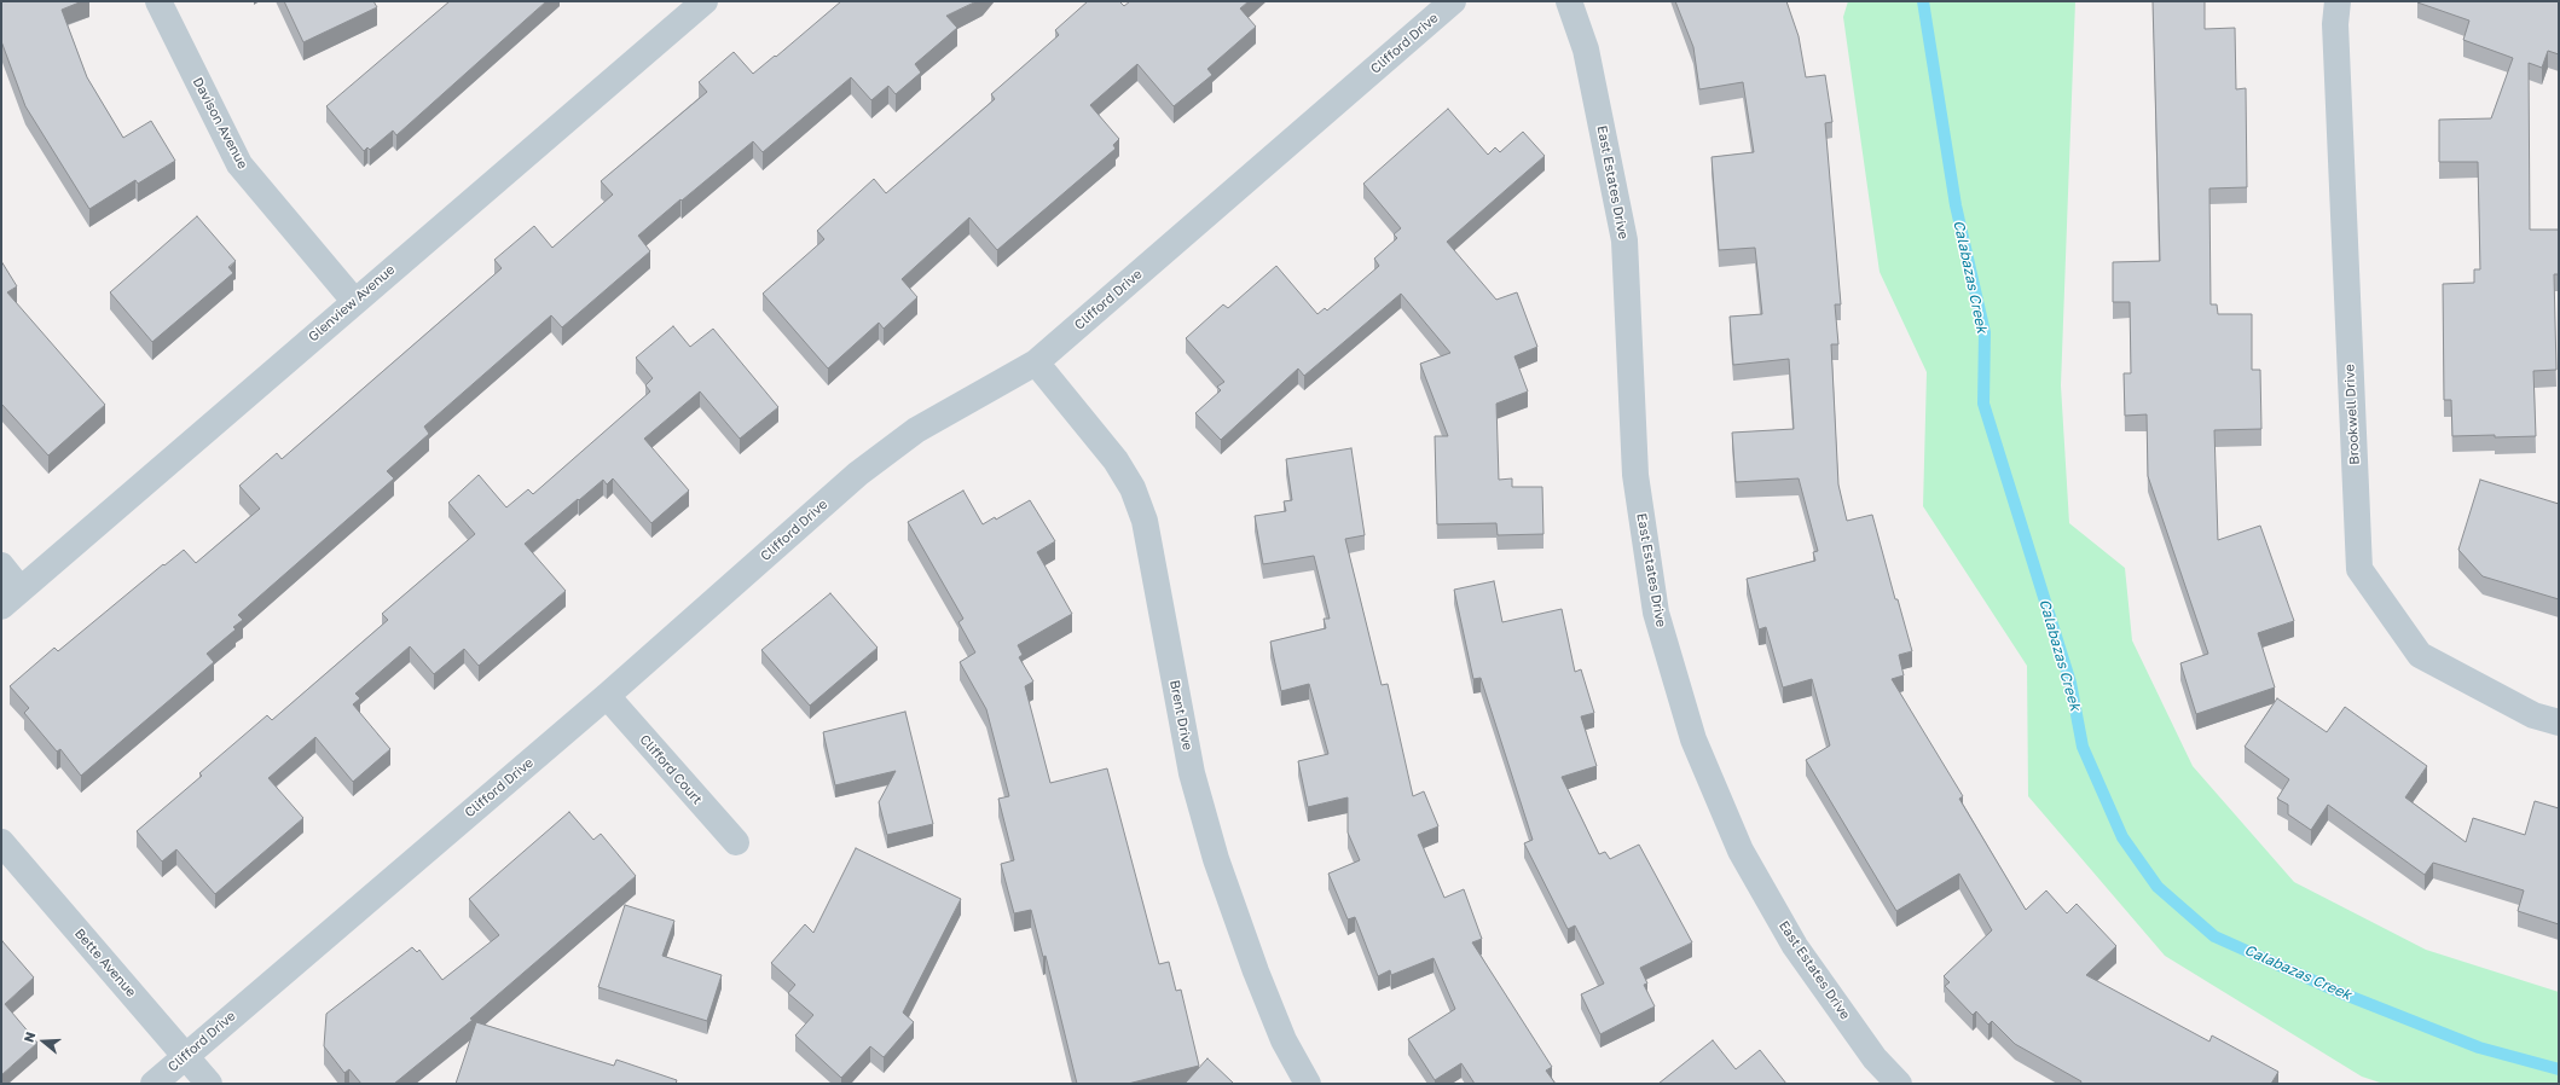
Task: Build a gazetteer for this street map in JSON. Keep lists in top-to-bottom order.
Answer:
{
  "streets": {
    "street": [
      "Clifford Drive",
      "Davison Avenue",
      "East Estates Drive",
      "Glenview Avenue",
      "Brookwell Drive",
      "Brent Drive",
      "Clifford Court",
      "Bette Avenue"
    ]
  },
  "crossings": [
    ["Clifford Drive", "Brent Drive"],
    ["Clifford Drive", "Clifford Court"],
    ["Clifford Drive", "Bette Avenue"],
    ["Davison Avenue", "Glenview Avenue"]
  ],
  "water": ["Calabazas Creek"],
  "north": "left"
}
